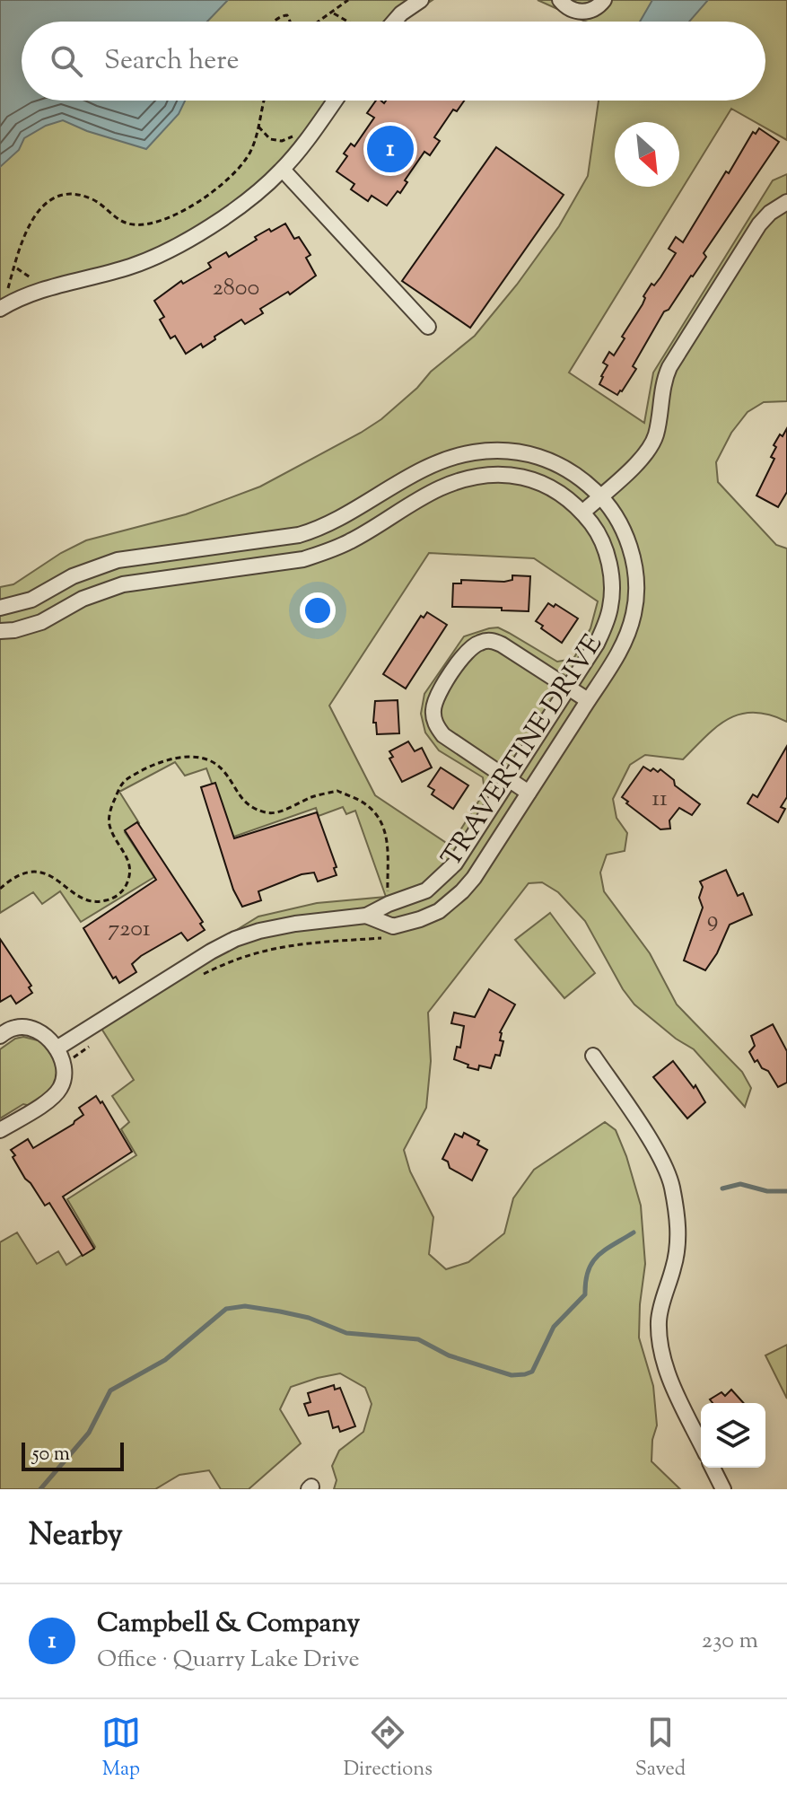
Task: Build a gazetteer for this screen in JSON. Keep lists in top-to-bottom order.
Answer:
{
  "streets": {
    "street": ["TRAVERTINE DRIVE"]
  },
  "house_numbers": [
    "2800",
    "11",
    "9",
    "7201"
  ],
  "scale_bar": "50 m",
  "north": "bottom right",
  "page": {
    "search": "Search here",
    "pins": "1",
    "scale": "50 m",
    "heading": "Nearby",
    "list": [
      {
        "mark": "1",
        "name": "Campbell & Company",
        "note": "Office · Quarry Lake Drive",
        "value": "230 m"
      }
    ],
    "nav": ["Map", "Directions", "Saved"]
  }
}
